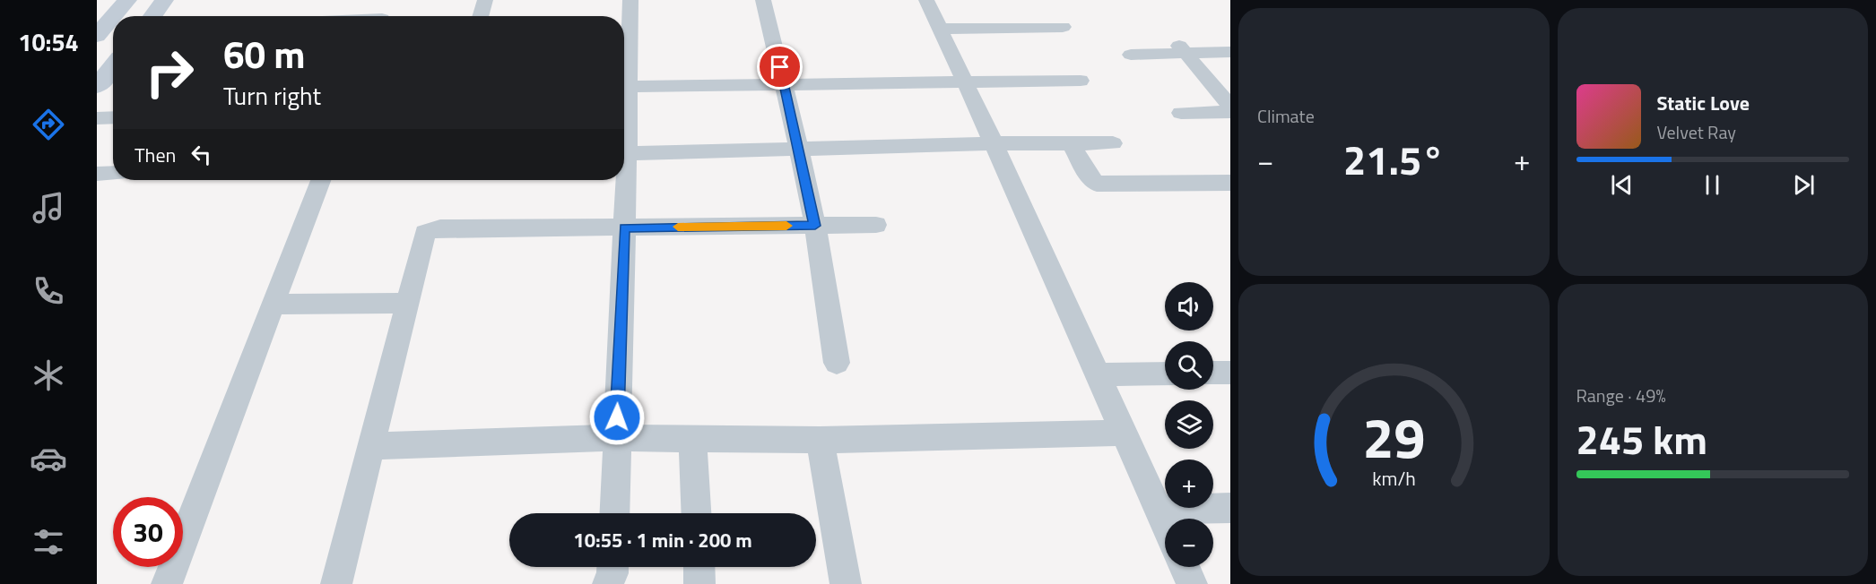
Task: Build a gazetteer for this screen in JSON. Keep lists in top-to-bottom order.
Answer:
{
  "page": {
    "tabs": "10:54",
    "tile": [
      "Climate",
      ["Range · 49%", "245 km"]
    ],
    "turn": ["60 m", "Turn right"],
    "song": ["Static Love", "Velvet Ray"],
    "then": "Then",
    "heat": ["−", "21.5°", "+"],
    "map_buttons": ["+", "−"],
    "limit": "30",
    "trip": "10:55 · 1 min · 200 m",
    "gauge": ["29", "km/h"]
  }
}
